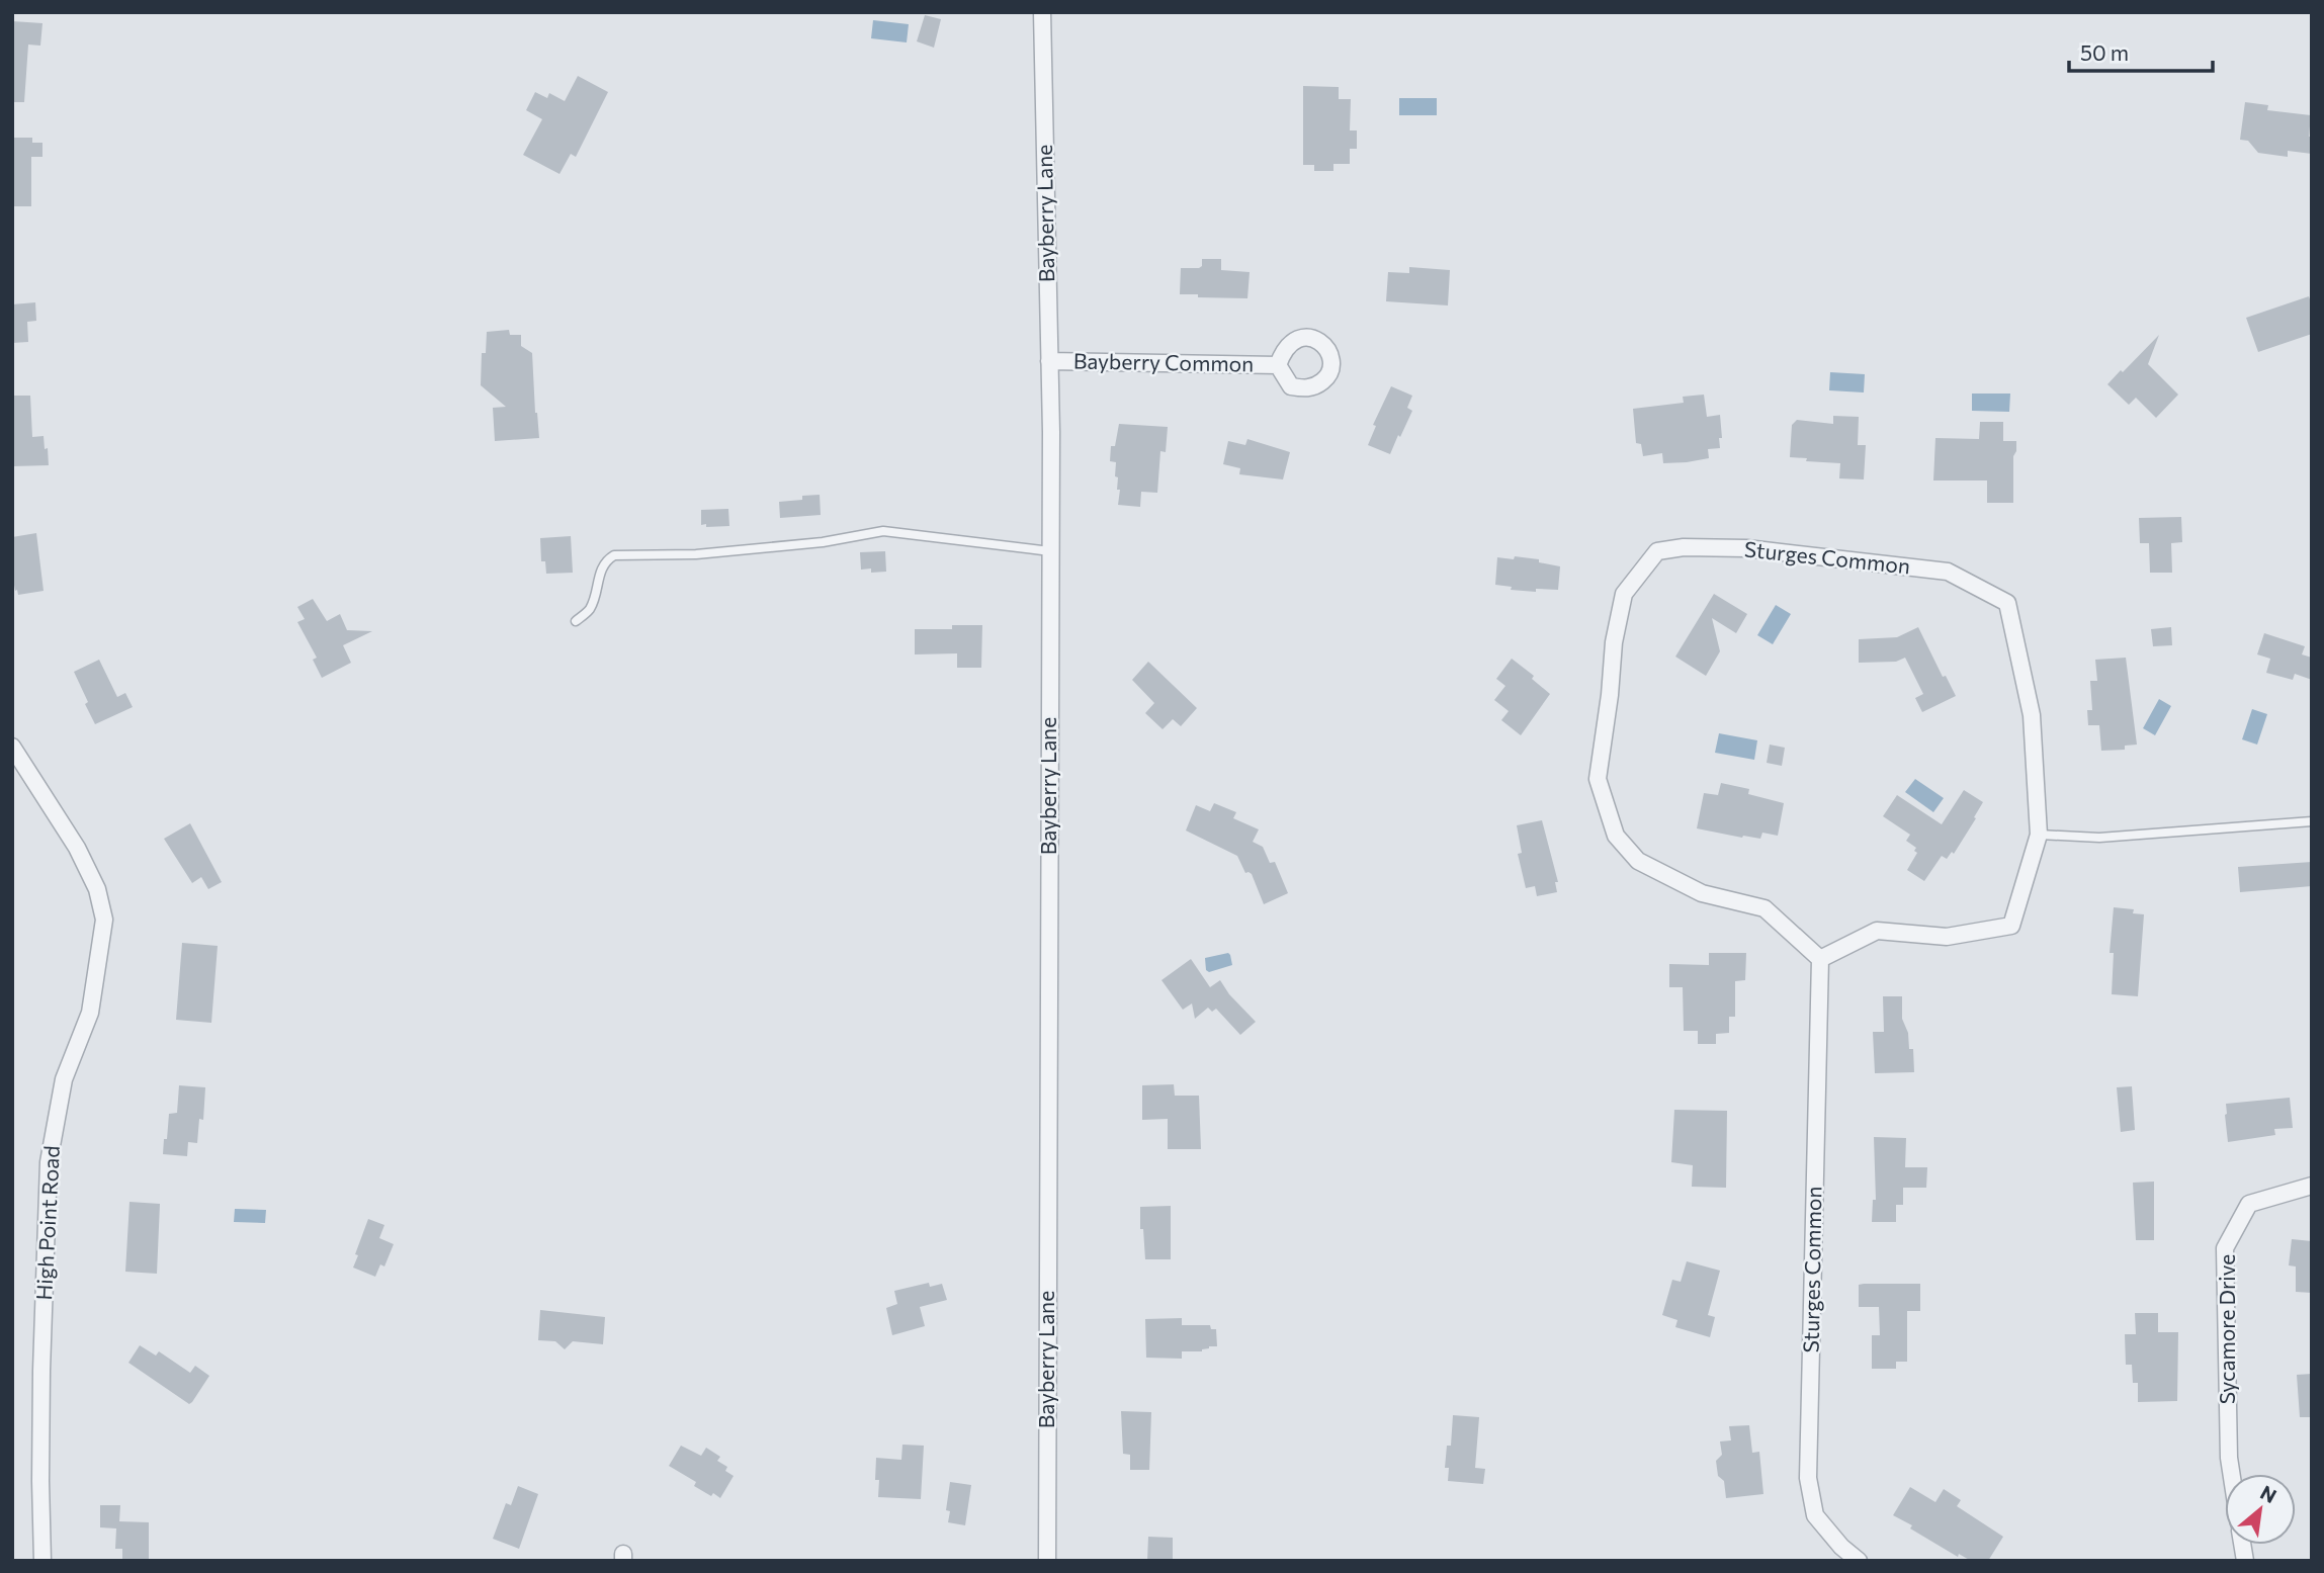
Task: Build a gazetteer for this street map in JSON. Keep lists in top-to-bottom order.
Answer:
{
  "streets": {
    "street": [
      "Bayberry Lane",
      "Bayberry Common",
      "Sturges Common",
      "High Point Road",
      "Sycamore Drive"
    ]
  },
  "crossings": [
    ["Bayberry Lane", "Bayberry Common"]
  ],
  "scale_bar": "50 m",
  "north": "top right"
}
